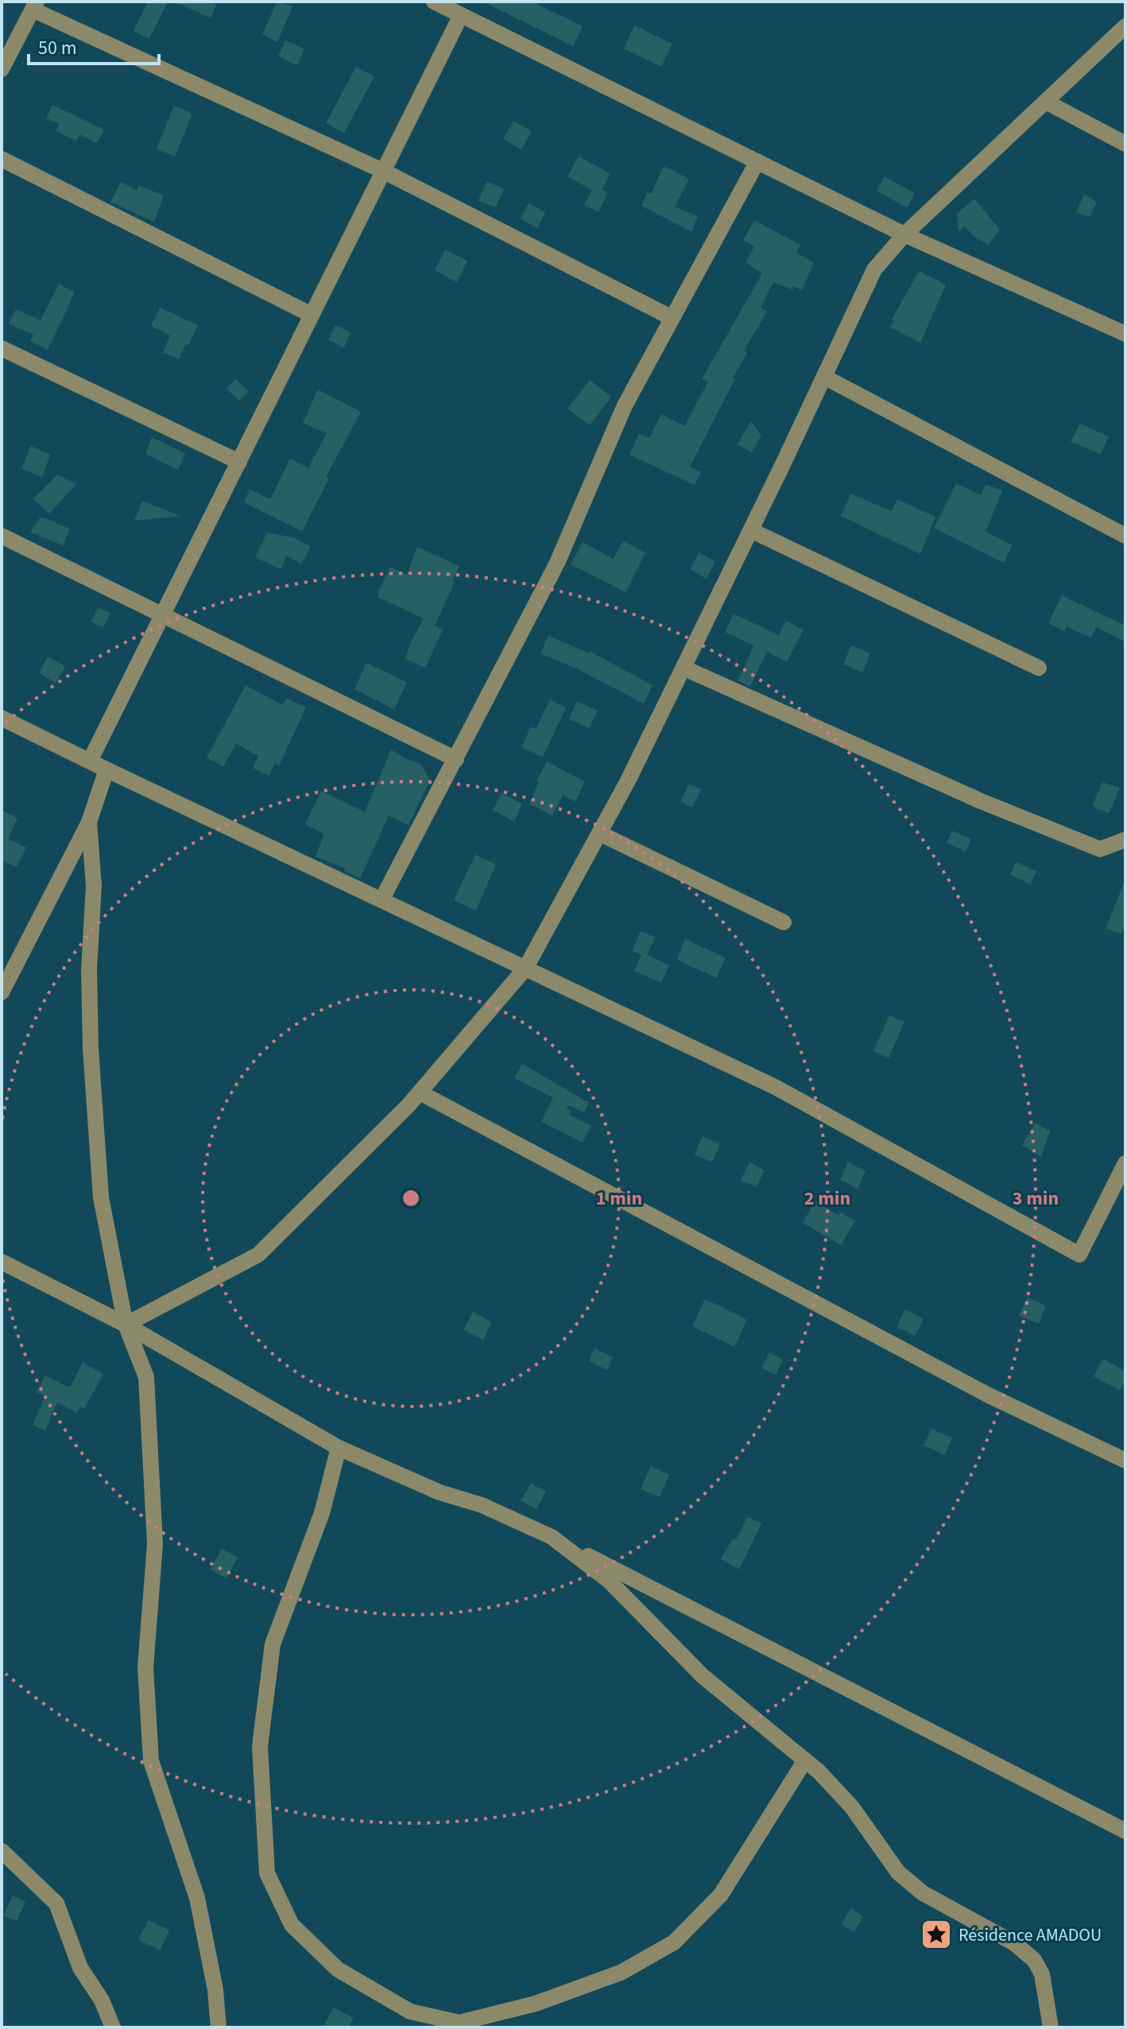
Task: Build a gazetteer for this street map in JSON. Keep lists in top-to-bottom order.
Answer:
{
  "places": {
    "place": ["Résidence AMADOU"]
  },
  "scale_bar": "50 m",
  "rings": ["1 min", "2 min", "3 min"]
}
